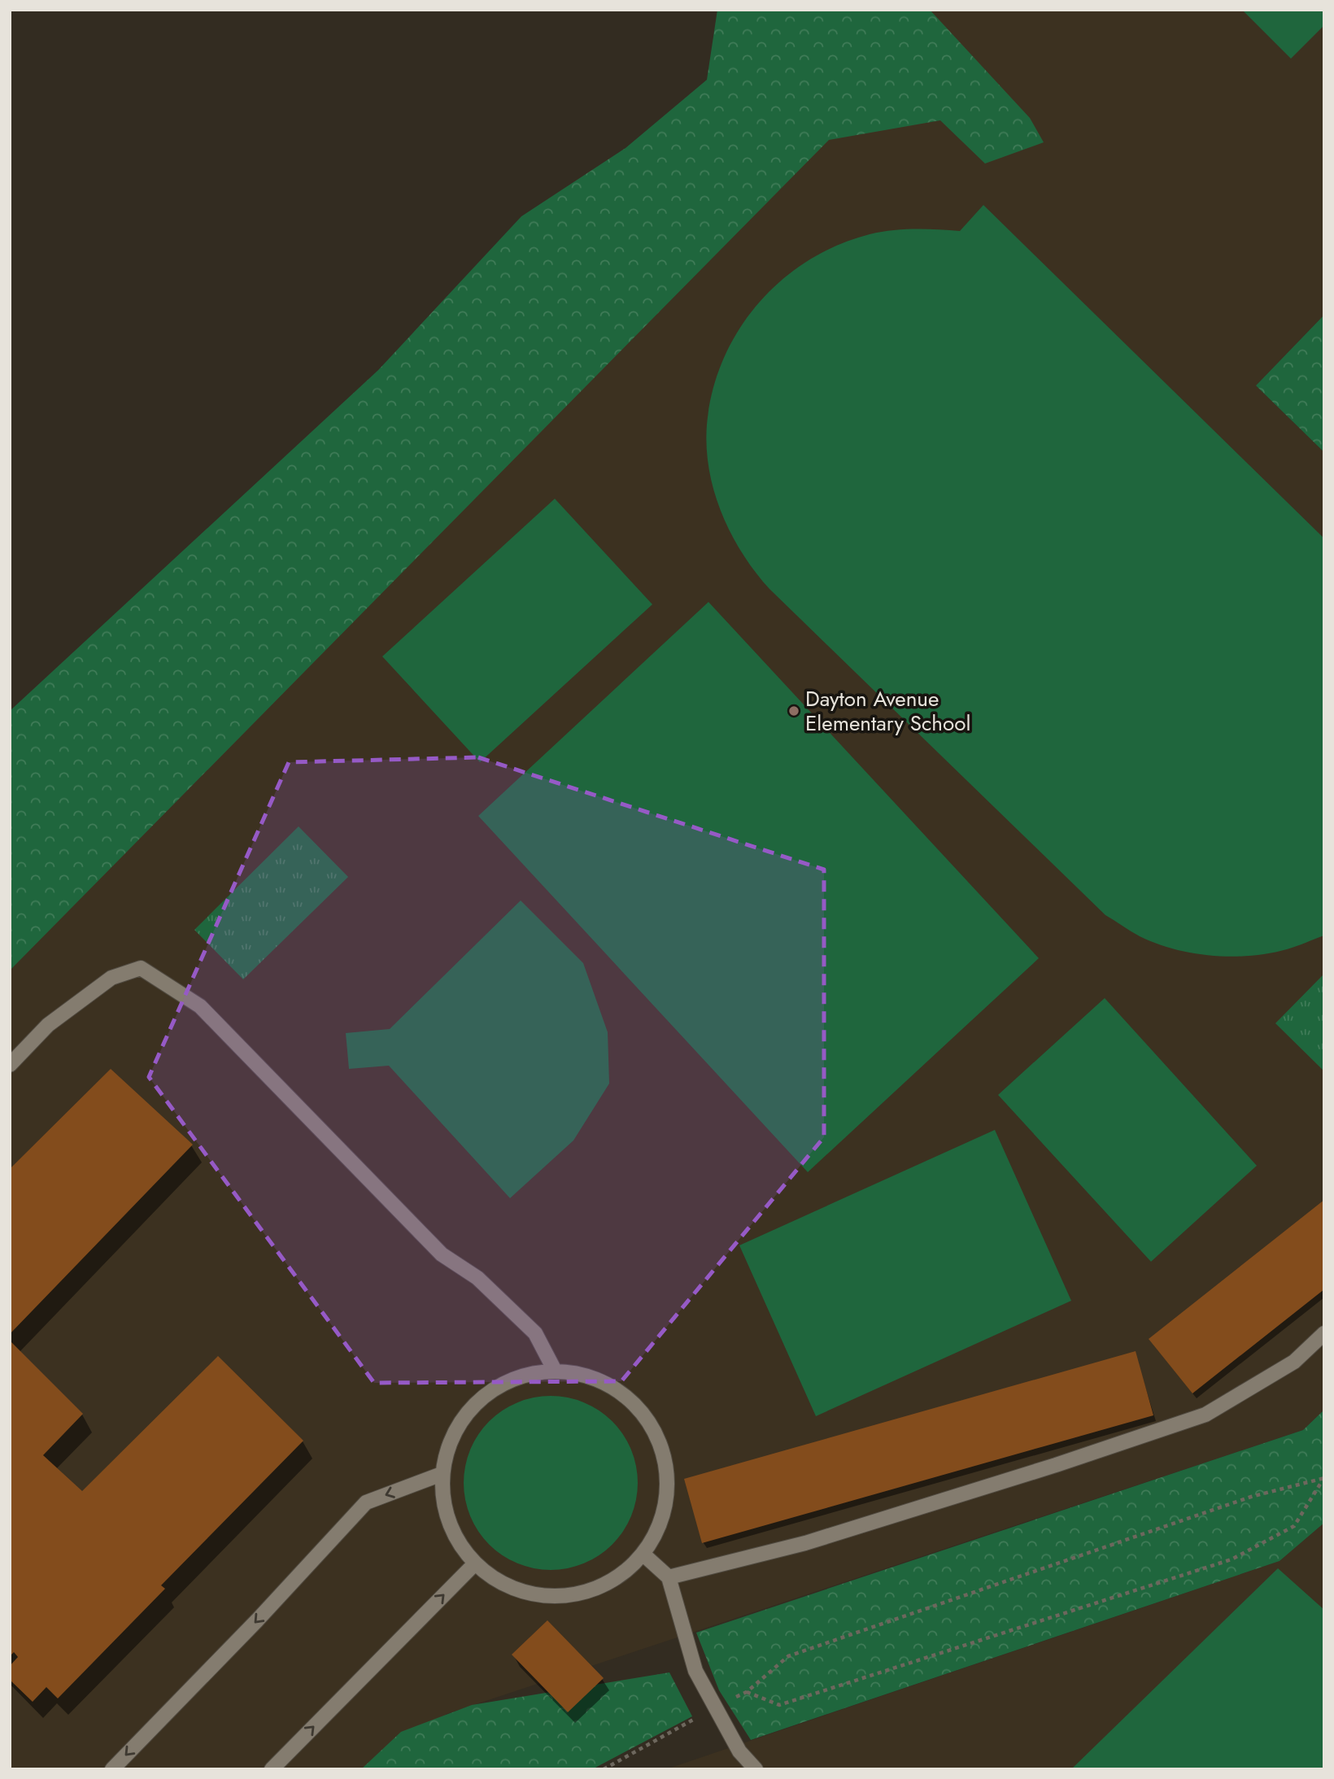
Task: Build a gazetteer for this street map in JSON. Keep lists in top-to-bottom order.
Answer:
{
  "places": ["Dayton Avenue Elementary School"]
}
